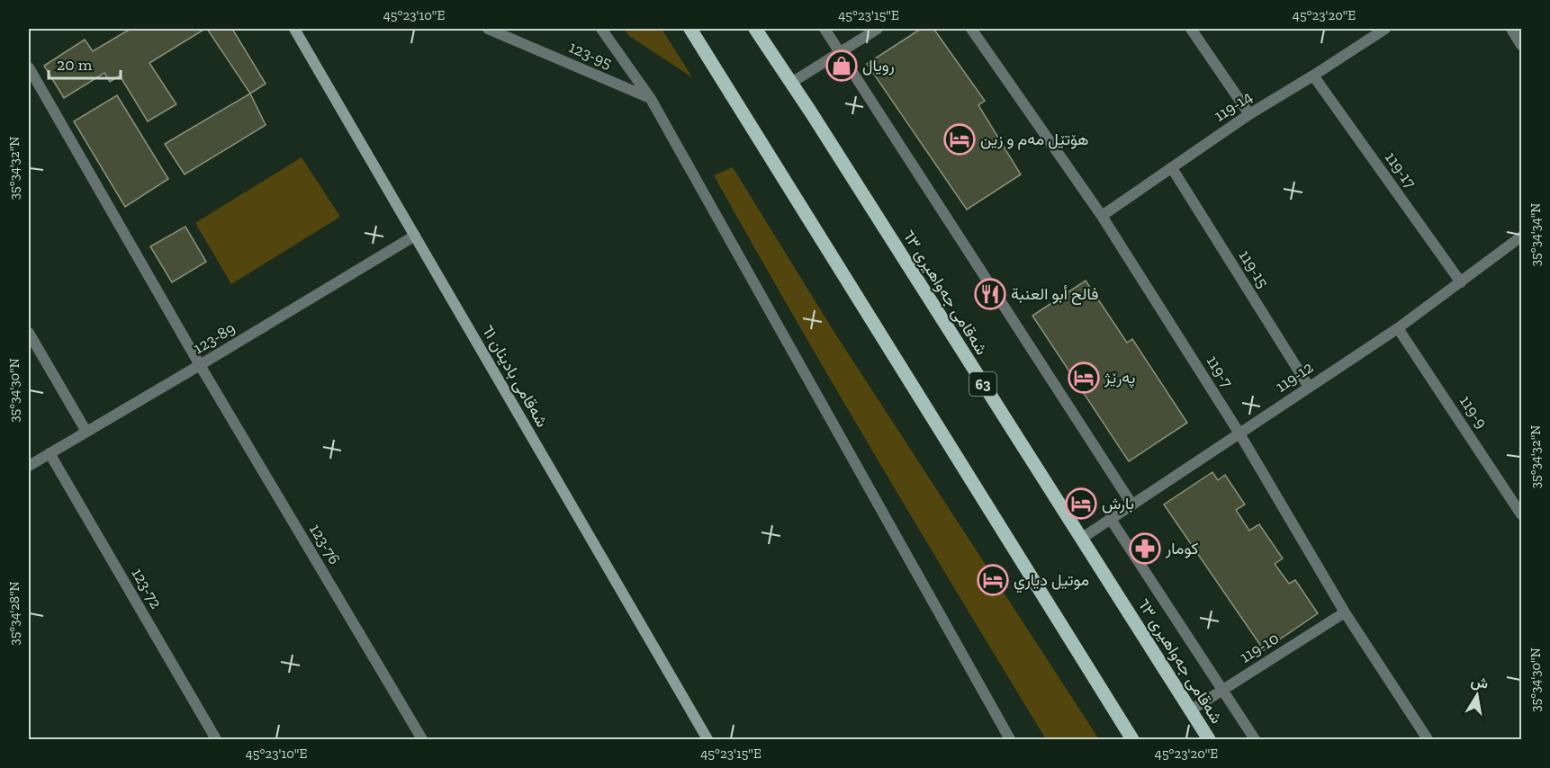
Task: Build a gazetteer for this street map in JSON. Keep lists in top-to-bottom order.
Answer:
{
  "streets": {
    "main road": ["شەقامی جەواهیری ٦٣", "63"],
    "street": [
      "123-95",
      "119-14",
      "119-17",
      "119-15",
      "123-89",
      "119-7",
      "شەقامی بادینان ٦١",
      "119-12",
      "119-9",
      "123-76",
      "123-72",
      "119-10"
    ]
  },
  "crossings": [
    ["119-14", "119-17"],
    ["119-14", "119-15"],
    ["119-14", "119-7"],
    ["119-17", "119-12"],
    ["119-15", "119-12"],
    ["شەقامی جەواهیری ٦٣", "119-12"],
    ["شەقامی جەواهیری ٦٣", "119-10"],
    ["123-89", "شەقامی بادینان ٦١"],
    ["123-89", "123-76"],
    ["123-89", "123-72"],
    ["119-7", "119-12"],
    ["119-7", "119-10"],
    ["119-12", "119-9"]
  ],
  "places": {
    "shop": ["رویال"],
    "hotel": [
      "هۆتێل مەم و زین",
      "پەرێژ",
      "بارش",
      "موتيل دياري"
    ],
    "restaurant": ["فالح أبو العنبة"],
    "pharmacy": ["کومار"]
  },
  "scale_bar": "20 m",
  "north": "top",
  "coordinates": [
    "45°23'10\"E",
    "45°23'15\"E",
    "45°23'20\"E",
    "35°34'32\"N",
    "35°34'34\"N",
    "35°34'30\"N",
    "35°34'28\"N"
  ]
}
